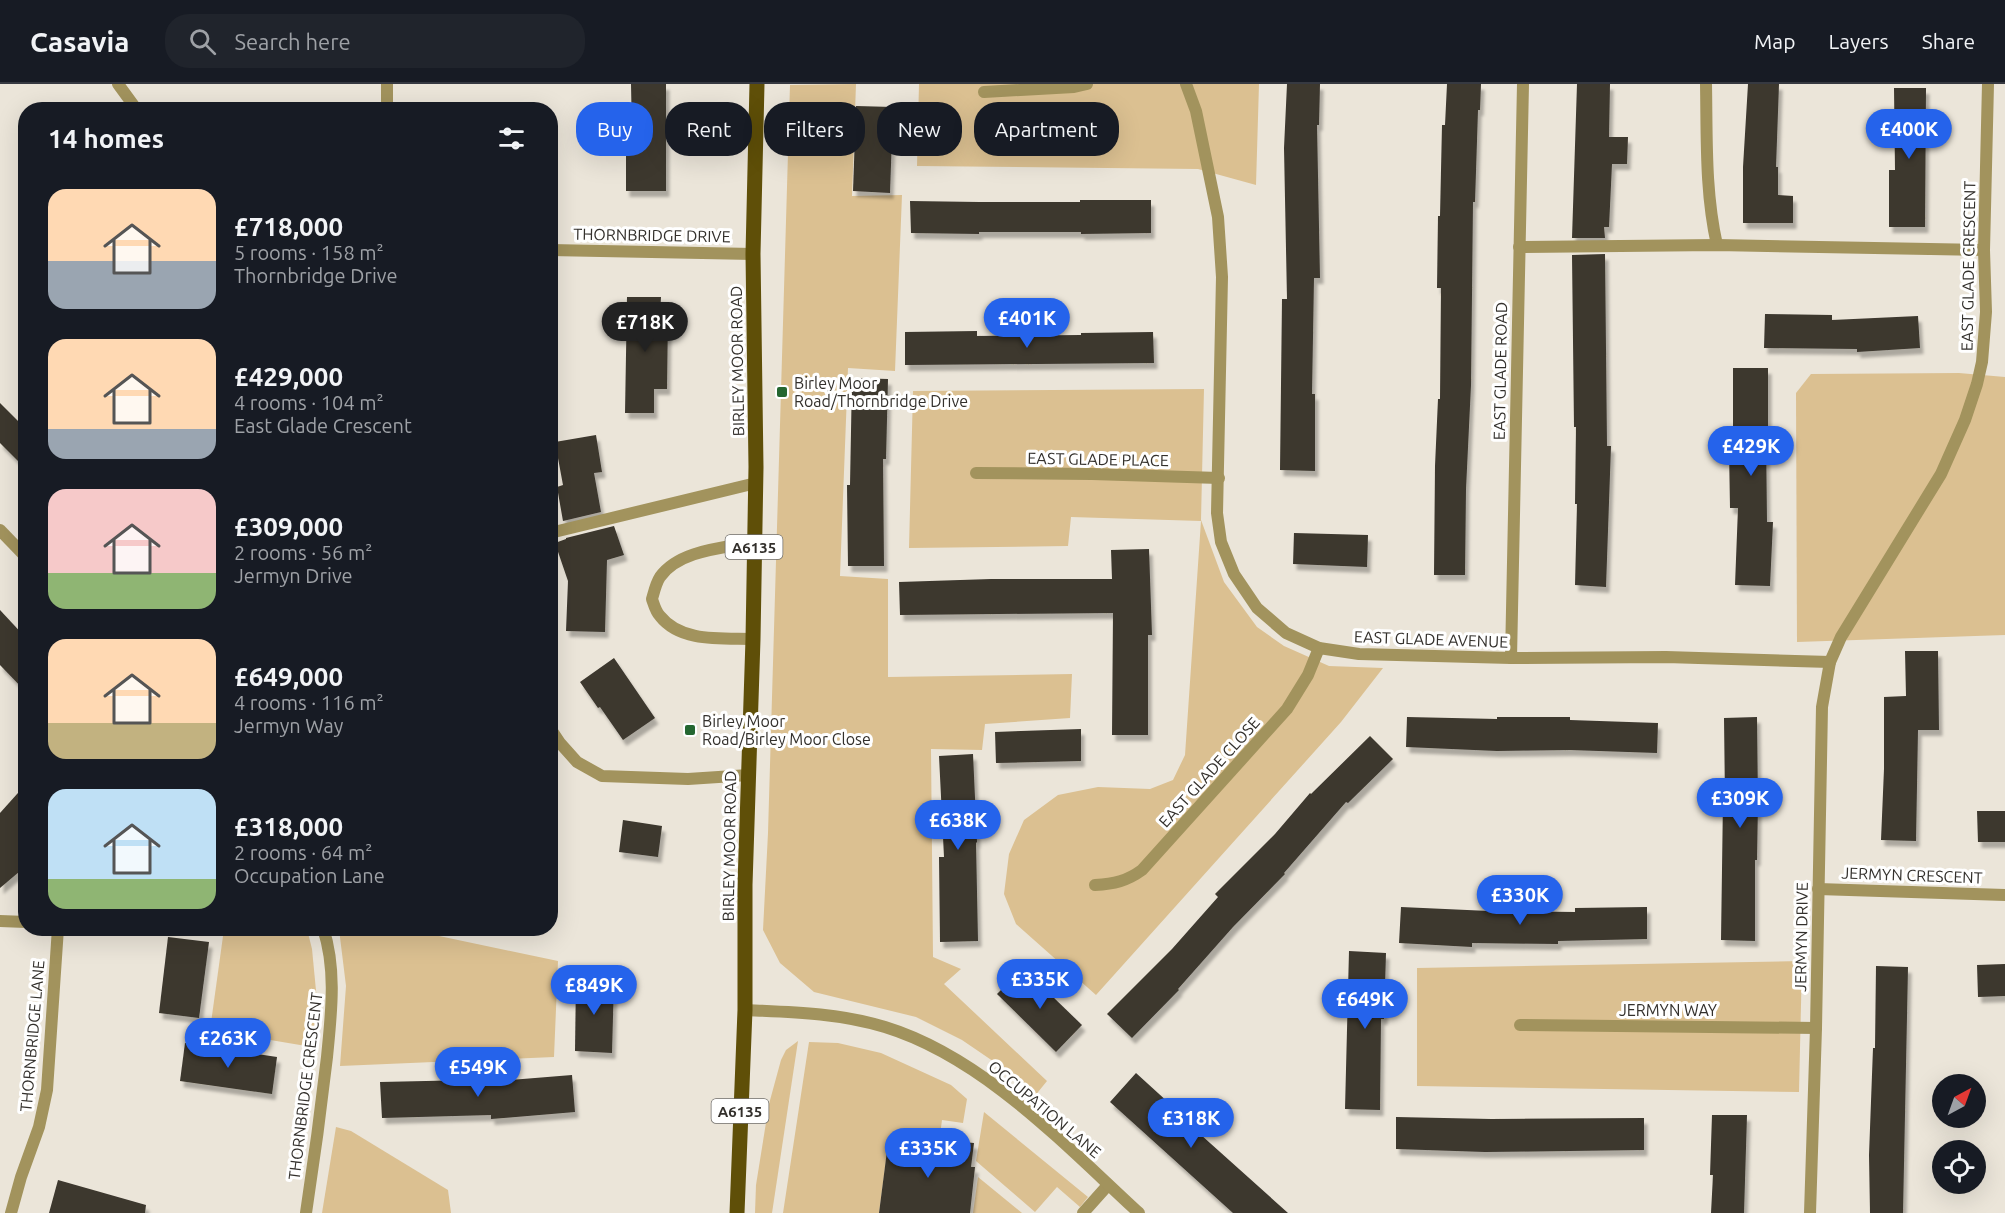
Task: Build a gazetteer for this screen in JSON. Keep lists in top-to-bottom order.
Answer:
{
  "streets": {
    "main road": ["BIRLEY MOOR ROAD", "A6135"],
    "street": [
      "THORNBRIDGE DRIVE",
      "EAST GLADE CRESCENT",
      "EAST GLADE ROAD",
      "EAST GLADE PLACE",
      "EAST GLADE AVENUE",
      "EAST GLADE CLOSE",
      "JERMYN CRESCENT",
      "JERMYN DRIVE",
      "JERMYN WAY",
      "THORNBRIDGE LANE",
      "THORNBRIDGE CRESCENT",
      "OCCUPATION LANE"
    ]
  },
  "crossings": [
    ["THORNBRIDGE DRIVE", "BIRLEY MOOR ROAD"],
    ["EAST GLADE CRESCENT", "EAST GLADE AVENUE"],
    ["EAST GLADE CRESCENT", "JERMYN DRIVE"],
    ["BIRLEY MOOR ROAD", "OCCUPATION LANE"],
    ["EAST GLADE ROAD", "EAST GLADE AVENUE"],
    ["EAST GLADE PLACE", "EAST GLADE AVENUE"],
    ["EAST GLADE AVENUE", "EAST GLADE CLOSE"],
    ["EAST GLADE AVENUE", "JERMYN DRIVE"],
    ["JERMYN CRESCENT", "JERMYN DRIVE"],
    ["JERMYN DRIVE", "JERMYN WAY"]
  ],
  "places": {
    "transit": ["Birley Moor Road/Thornbridge Drive", "Birley Moor Road/Birley Moor Close"]
  },
  "north": "top right",
  "page": {
    "header": "Casavia",
    "search": "Search here",
    "nav": ["Map", "Layers", "Share"],
    "chip": [
      "Buy",
      "Rent",
      "Filters",
      "New",
      "Apartment"
    ],
    "heading": "14 homes",
    "price": [
      "£400K",
      "£401K",
      "£718K",
      "£429K",
      "£309K",
      "£638K",
      "£330K",
      "£335K",
      "£849K",
      "£649K",
      "£263K",
      "£549K",
      "£318K",
      "£335K"
    ],
    "list": [
      {
        "name": "£718,000",
        "note": "5 rooms · 158 m² · Thornbridge Drive"
      },
      {
        "name": "£429,000",
        "note": "4 rooms · 104 m² · East Glade Crescent"
      },
      {
        "name": "£309,000",
        "note": "2 rooms · 56 m² · Jermyn Drive"
      },
      {
        "name": "£649,000",
        "note": "4 rooms · 116 m² · Jermyn Way"
      },
      {
        "name": "£318,000",
        "note": "2 rooms · 64 m² · Occupation Lane"
      }
    ]
  }
}
